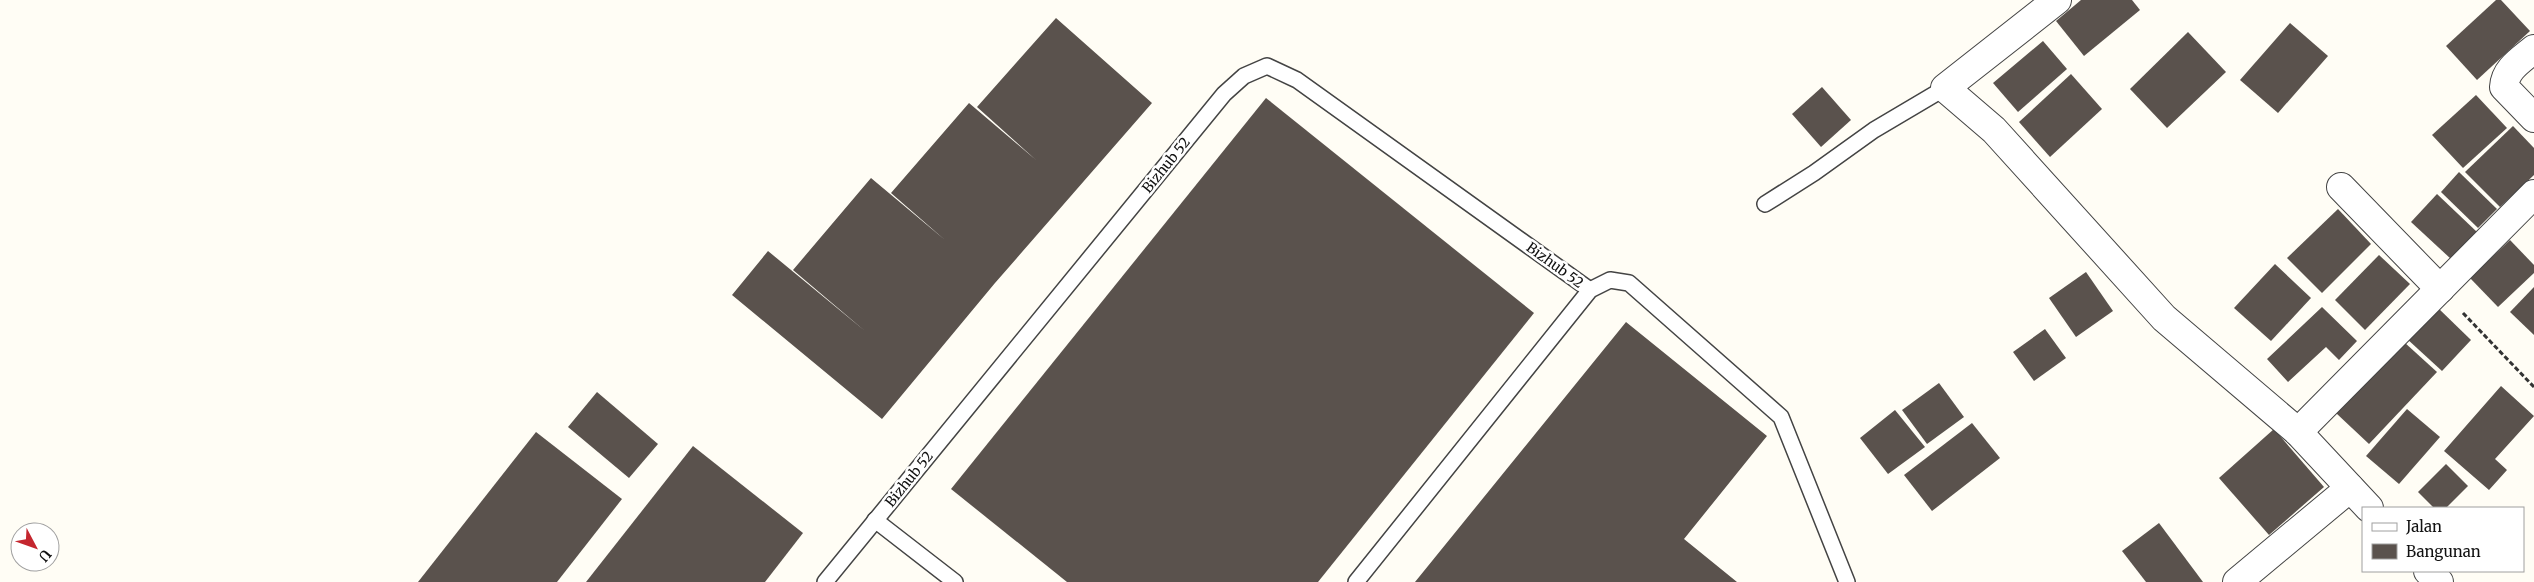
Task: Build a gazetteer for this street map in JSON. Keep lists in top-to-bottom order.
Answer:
{
  "streets": {
    "lane": ["Bizhub 52"]
  },
  "legend": ["Jalan", "Bangunan"],
  "north": "bottom right"
}
